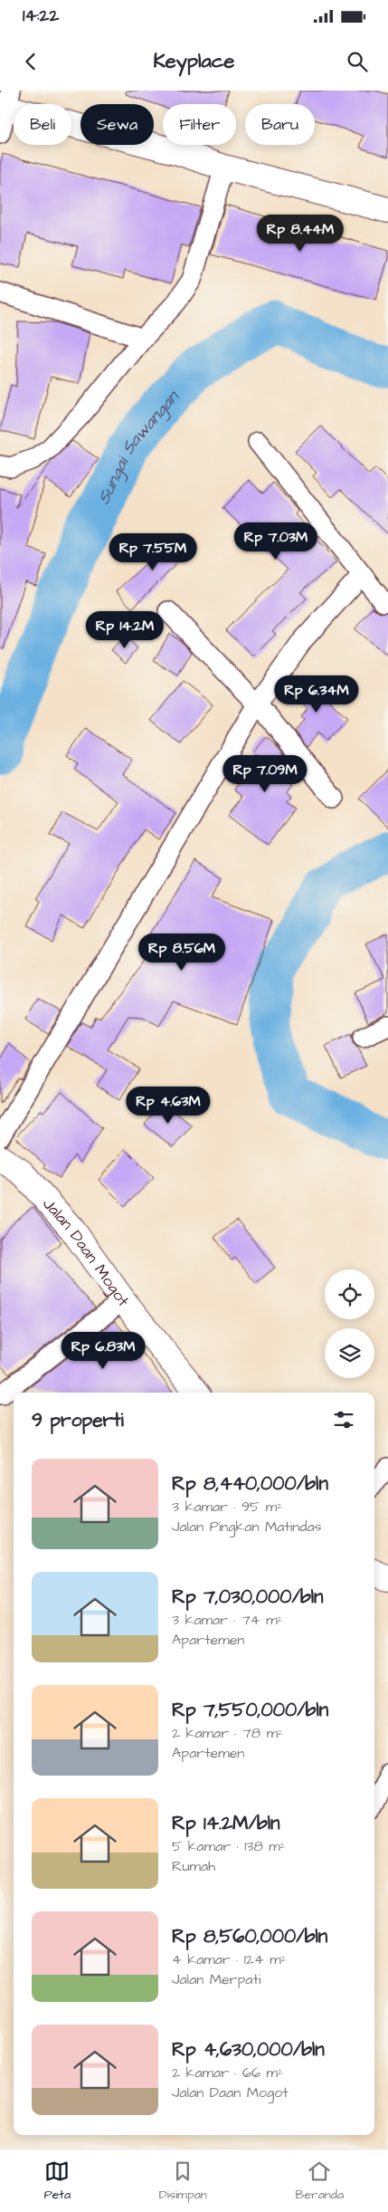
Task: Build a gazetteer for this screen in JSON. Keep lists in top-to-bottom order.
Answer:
{
  "streets": {
    "street": ["Jalan Daan Mogot"]
  },
  "water": ["Sungai Sawangan"],
  "page": {
    "status": "14:22",
    "header": "Keyplace",
    "chip": [
      "Beli",
      "Sewa",
      "Filter",
      "Baru"
    ],
    "price": [
      "Rp 8.44M",
      "Rp 7.03M",
      "Rp 7.55M",
      "Rp 14.2M",
      "Rp 6.34M",
      "Rp 7.09M",
      "Rp 8.56M",
      "Rp 4.63M",
      "Rp 6.83M"
    ],
    "heading": "9 properti",
    "list": [
      {
        "name": "Rp 8,440,000/bln",
        "note": "3 kamar · 95 m² · Jalan Pingkan Matindas"
      },
      {
        "name": "Rp 7,030,000/bln",
        "note": "3 kamar · 74 m² · Apartemen"
      },
      {
        "name": "Rp 7,550,000/bln",
        "note": "2 kamar · 78 m² · Apartemen"
      },
      {
        "name": "Rp 14.2M/bln",
        "note": "5 kamar · 138 m² · Rumah"
      },
      {
        "name": "Rp 8,560,000/bln",
        "note": "4 kamar · 124 m² · Jalan Merpati"
      },
      {
        "name": "Rp 4,630,000/bln",
        "note": "2 kamar · 66 m² · Jalan Daan Mogot"
      }
    ],
    "tabs": ["Peta", "Disimpan", "Beranda"]
  }
}
